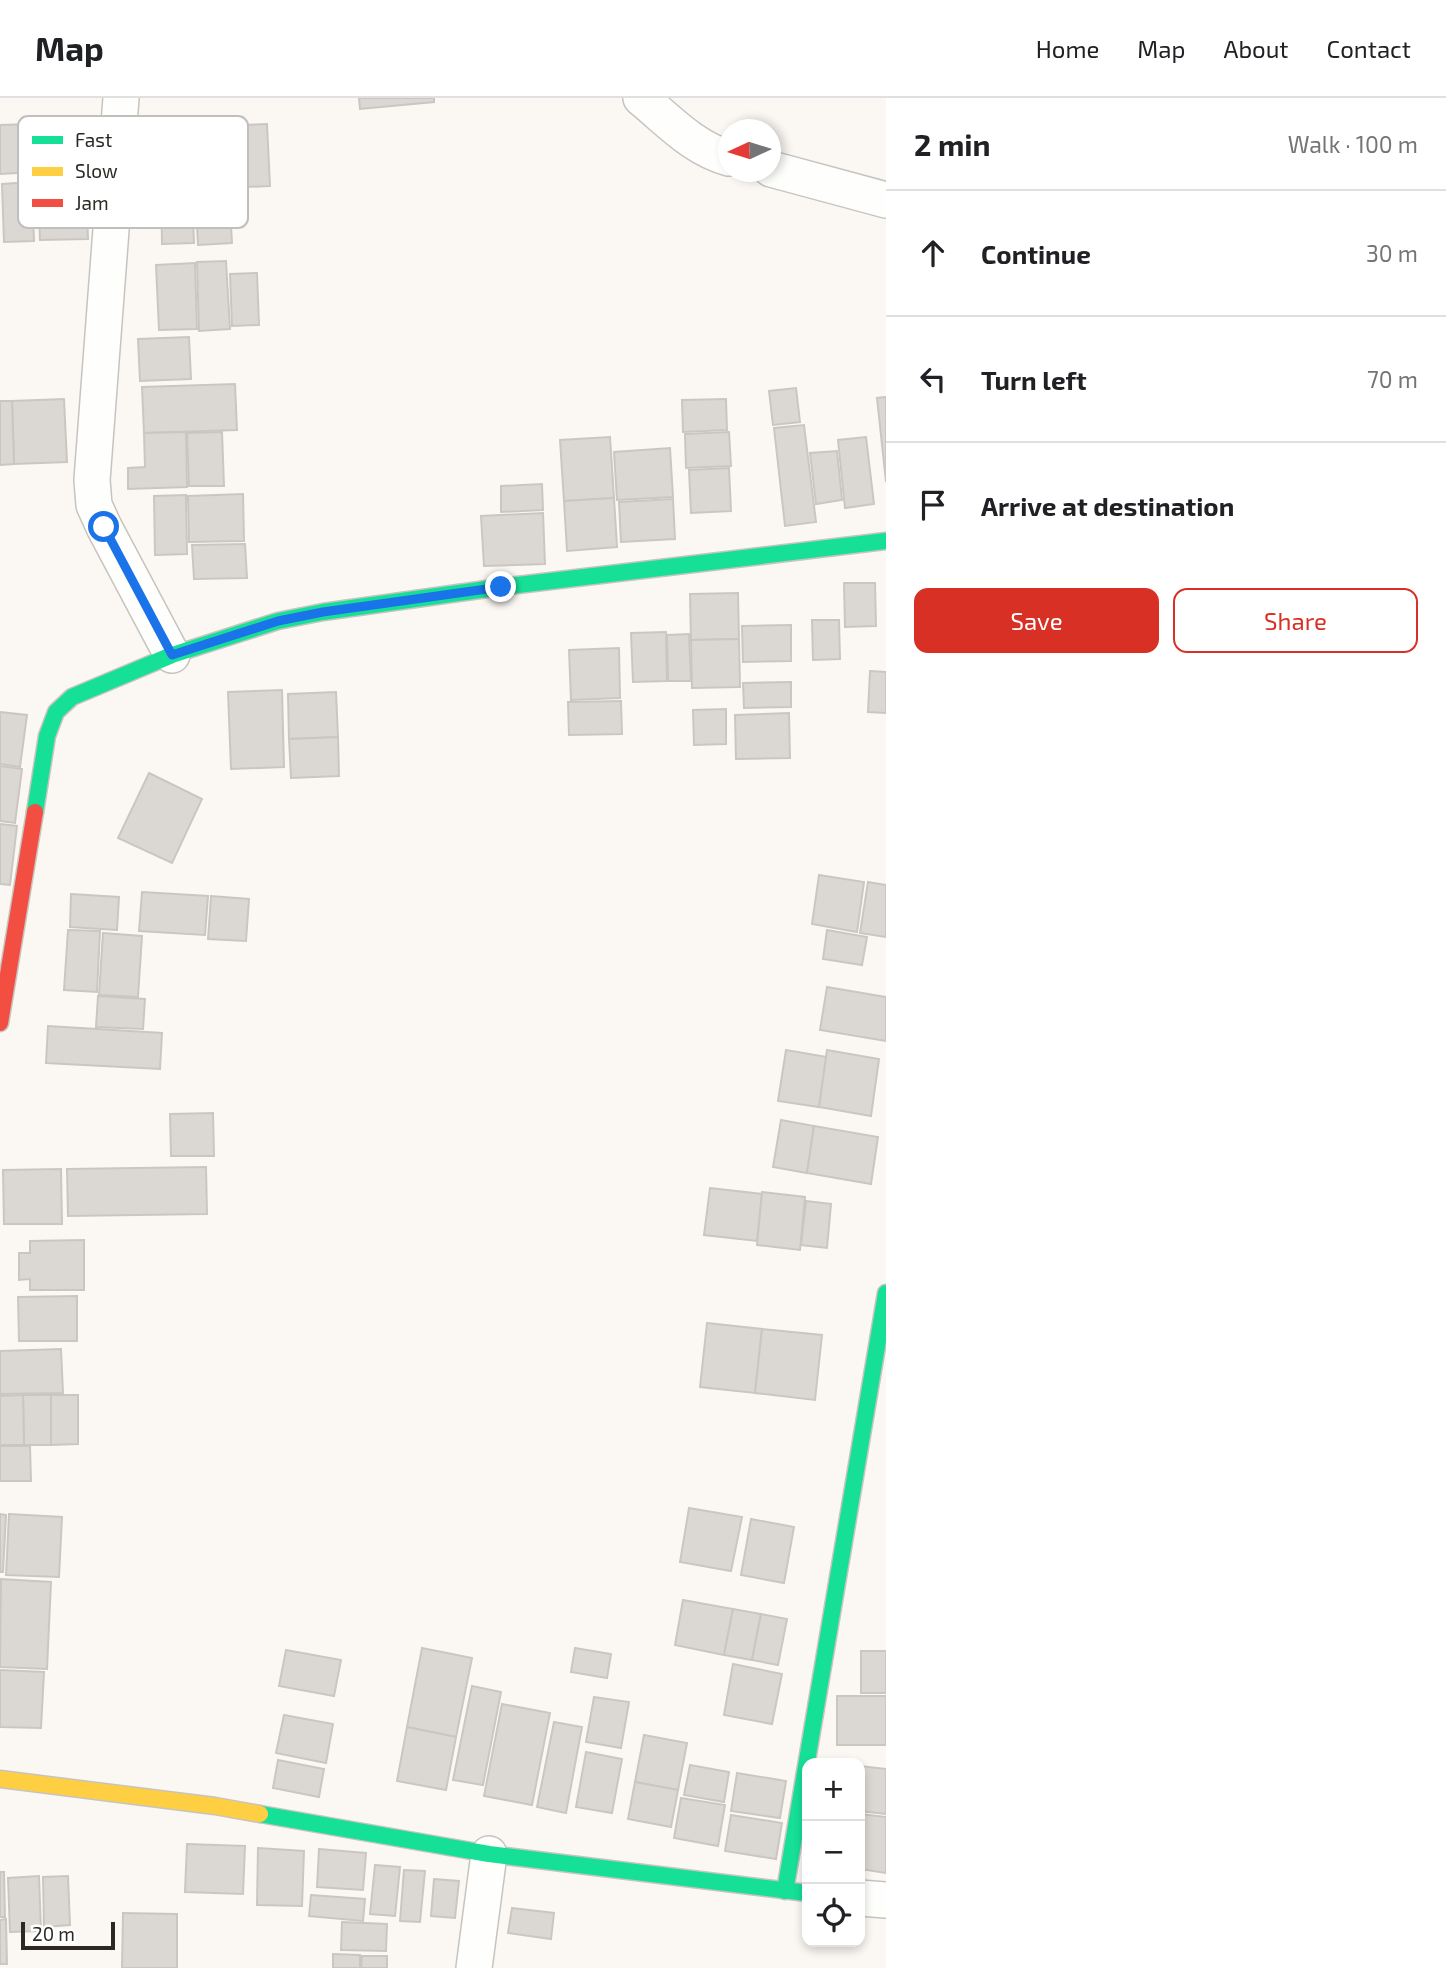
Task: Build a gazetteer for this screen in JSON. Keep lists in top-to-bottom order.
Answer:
{
  "legend": ["Fast", "Slow", "Jam"],
  "scale_bar": "20 m",
  "north": "left",
  "page": {
    "header": "Map",
    "nav": [
      "Home",
      "Map",
      "About",
      "Contact"
    ],
    "heading": ["2 min", "Walk · 100 m"],
    "list": [
      ["Continue", "30 m"],
      ["Turn left", "70 m"],
      "Arrive at destination"
    ],
    "buttons": ["Save", "Share"],
    "map_buttons": ["+", "−"],
    "scale": "20 m"
  }
}
